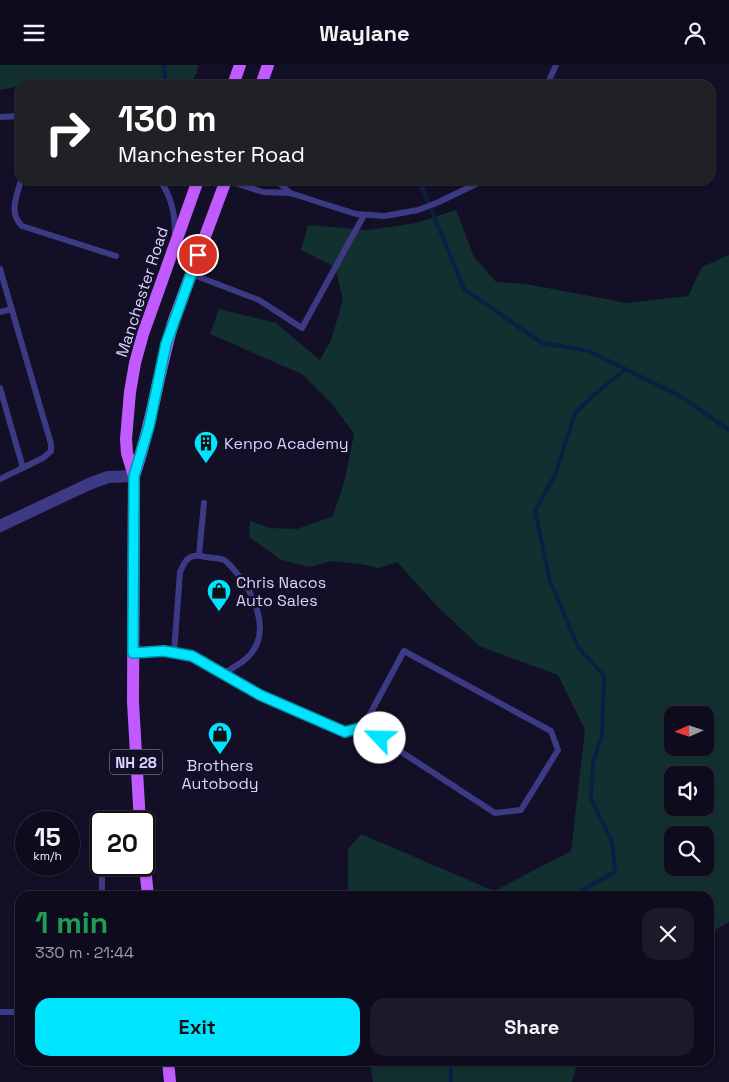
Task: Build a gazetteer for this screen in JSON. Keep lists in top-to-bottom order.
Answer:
{
  "streets": {
    "main road": ["Manchester Road", "NH 28"]
  },
  "places": {
    "building": ["Kenpo Academy"],
    "shop": ["Chris Nacos Auto Sales", "Brothers Autobody"]
  },
  "north": "left",
  "page": {
    "header": "Waylane",
    "turn": ["130 m", "Manchester Road"],
    "speed": "15 km/h",
    "limit": "20",
    "heading": ["1 min", "330 m · 21:44"],
    "buttons": ["Exit", "Share"]
  }
}
